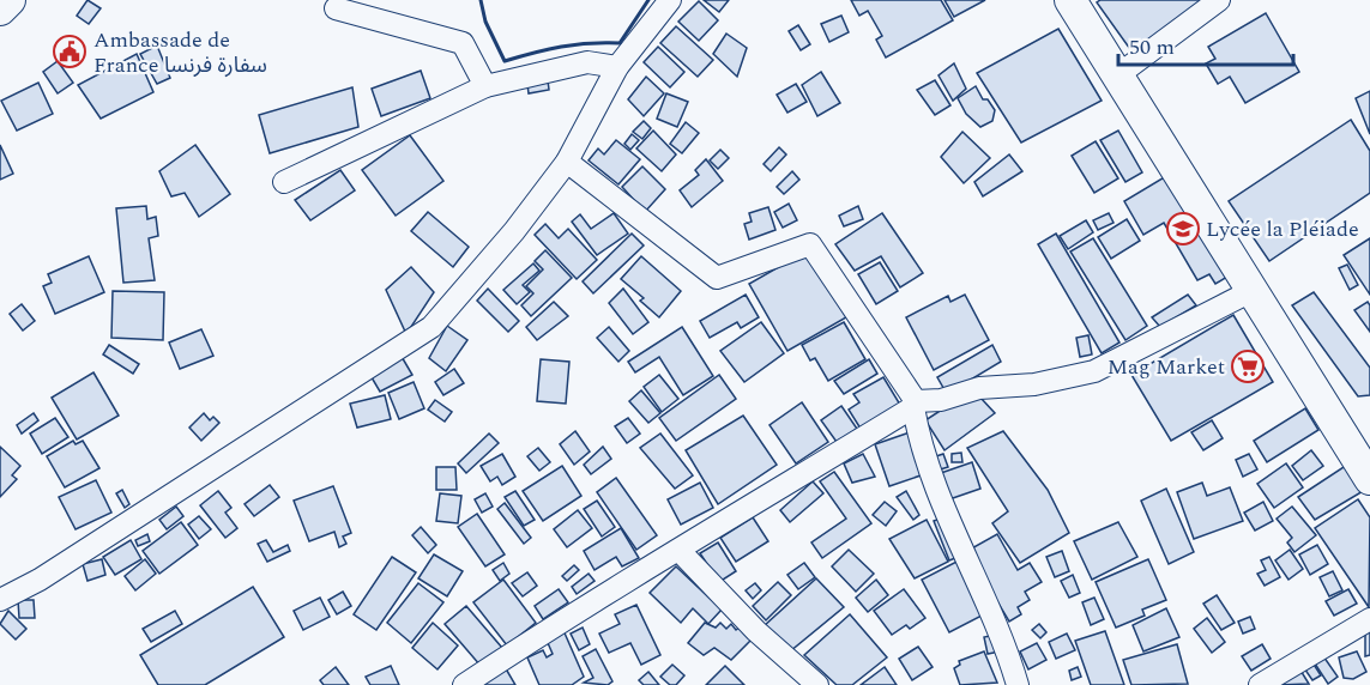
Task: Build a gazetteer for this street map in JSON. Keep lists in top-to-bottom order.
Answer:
{
  "places": {
    "public building": ["Ambassade de France سفارة فرنسا"],
    "school or university": ["Lycée la Pléiade"],
    "supermarket": ["Mag Market"]
  },
  "scale_bar": "50 m"
}
